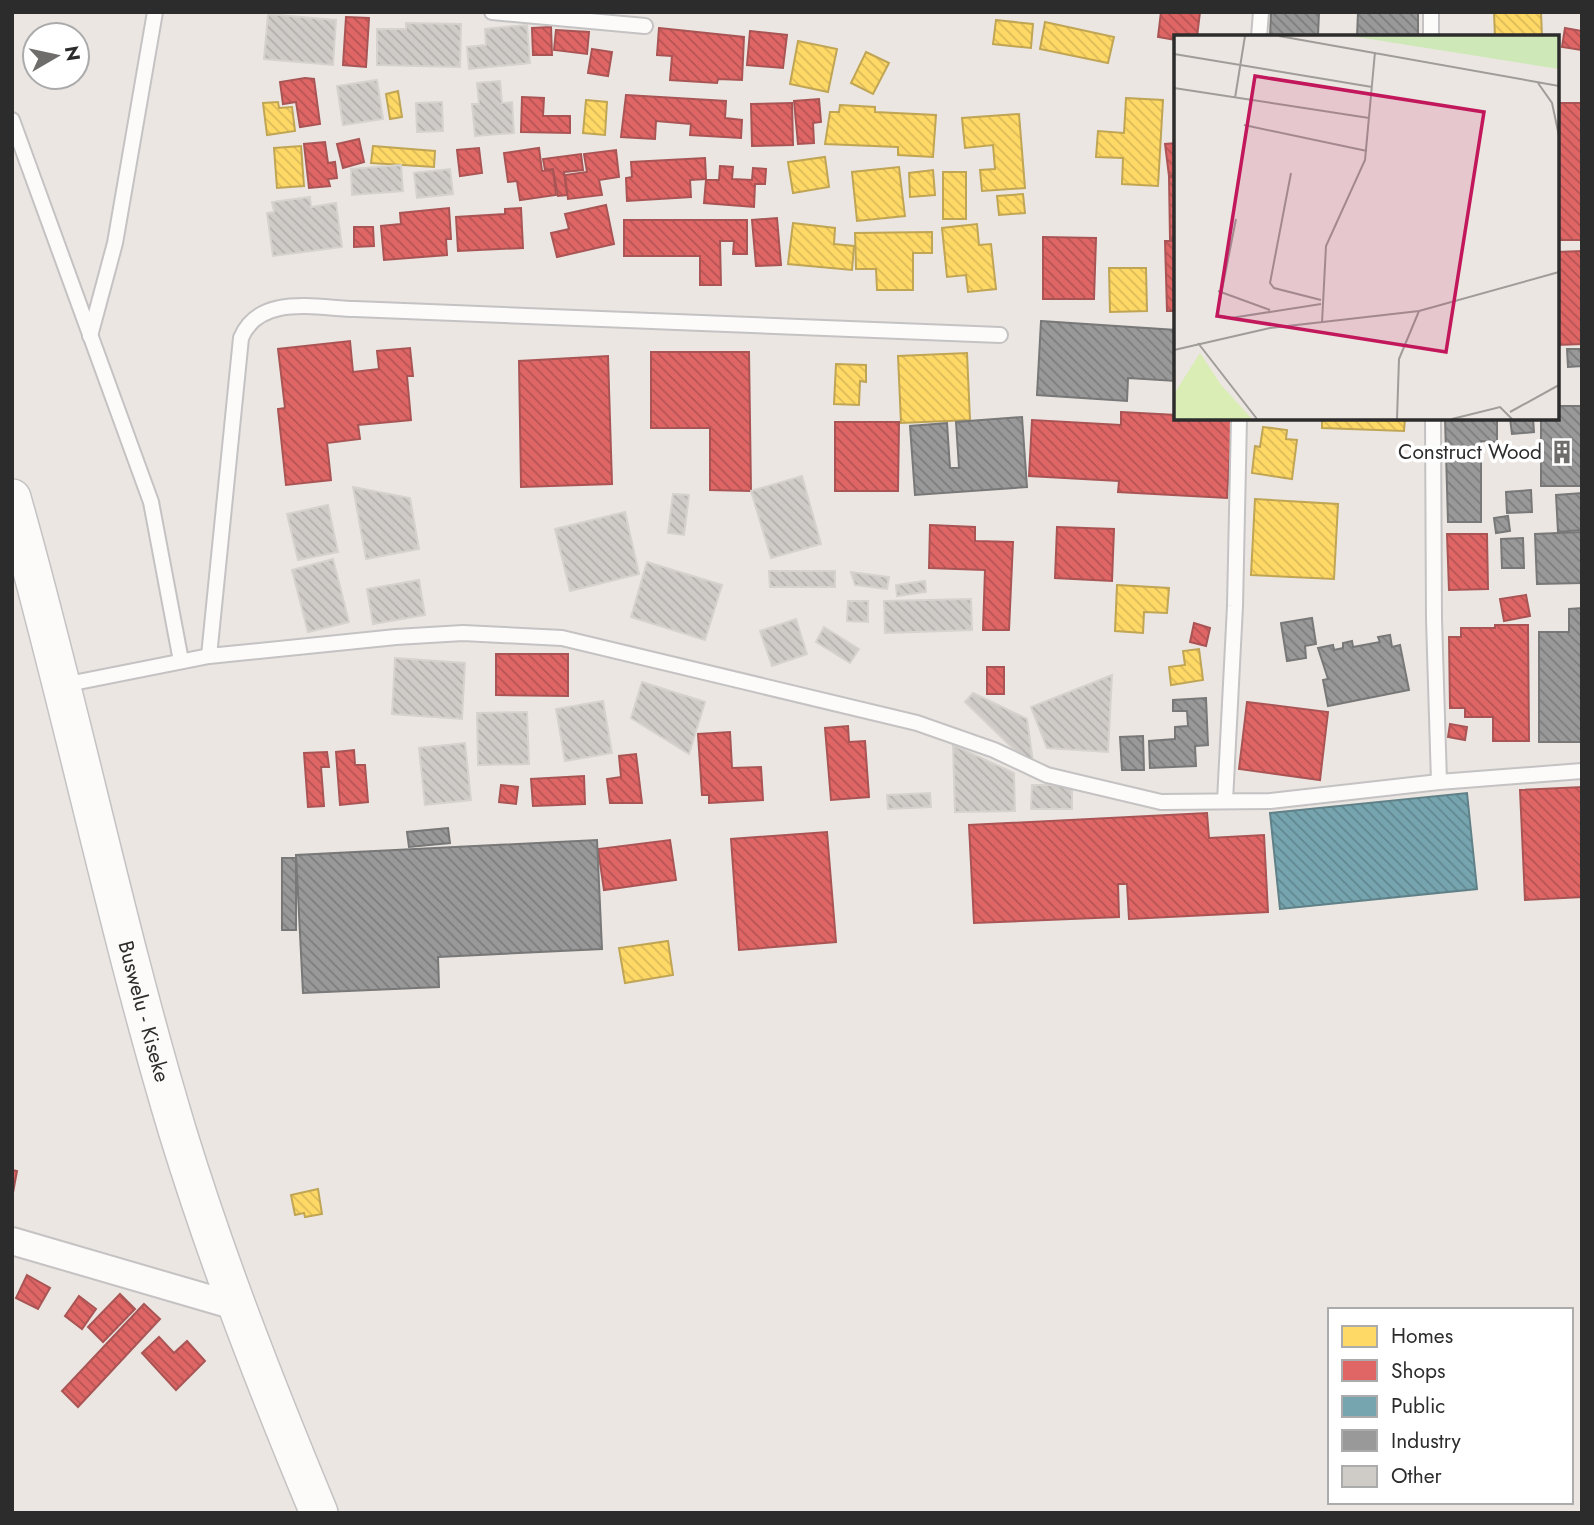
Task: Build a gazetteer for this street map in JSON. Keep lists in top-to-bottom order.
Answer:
{
  "streets": {
    "main road": ["Buswelu - Kiseke"]
  },
  "places": {
    "building": ["Construct Wood"]
  },
  "legend": [
    "Homes",
    "Shops",
    "Public",
    "Industry",
    "Other"
  ],
  "north": "right"
}
